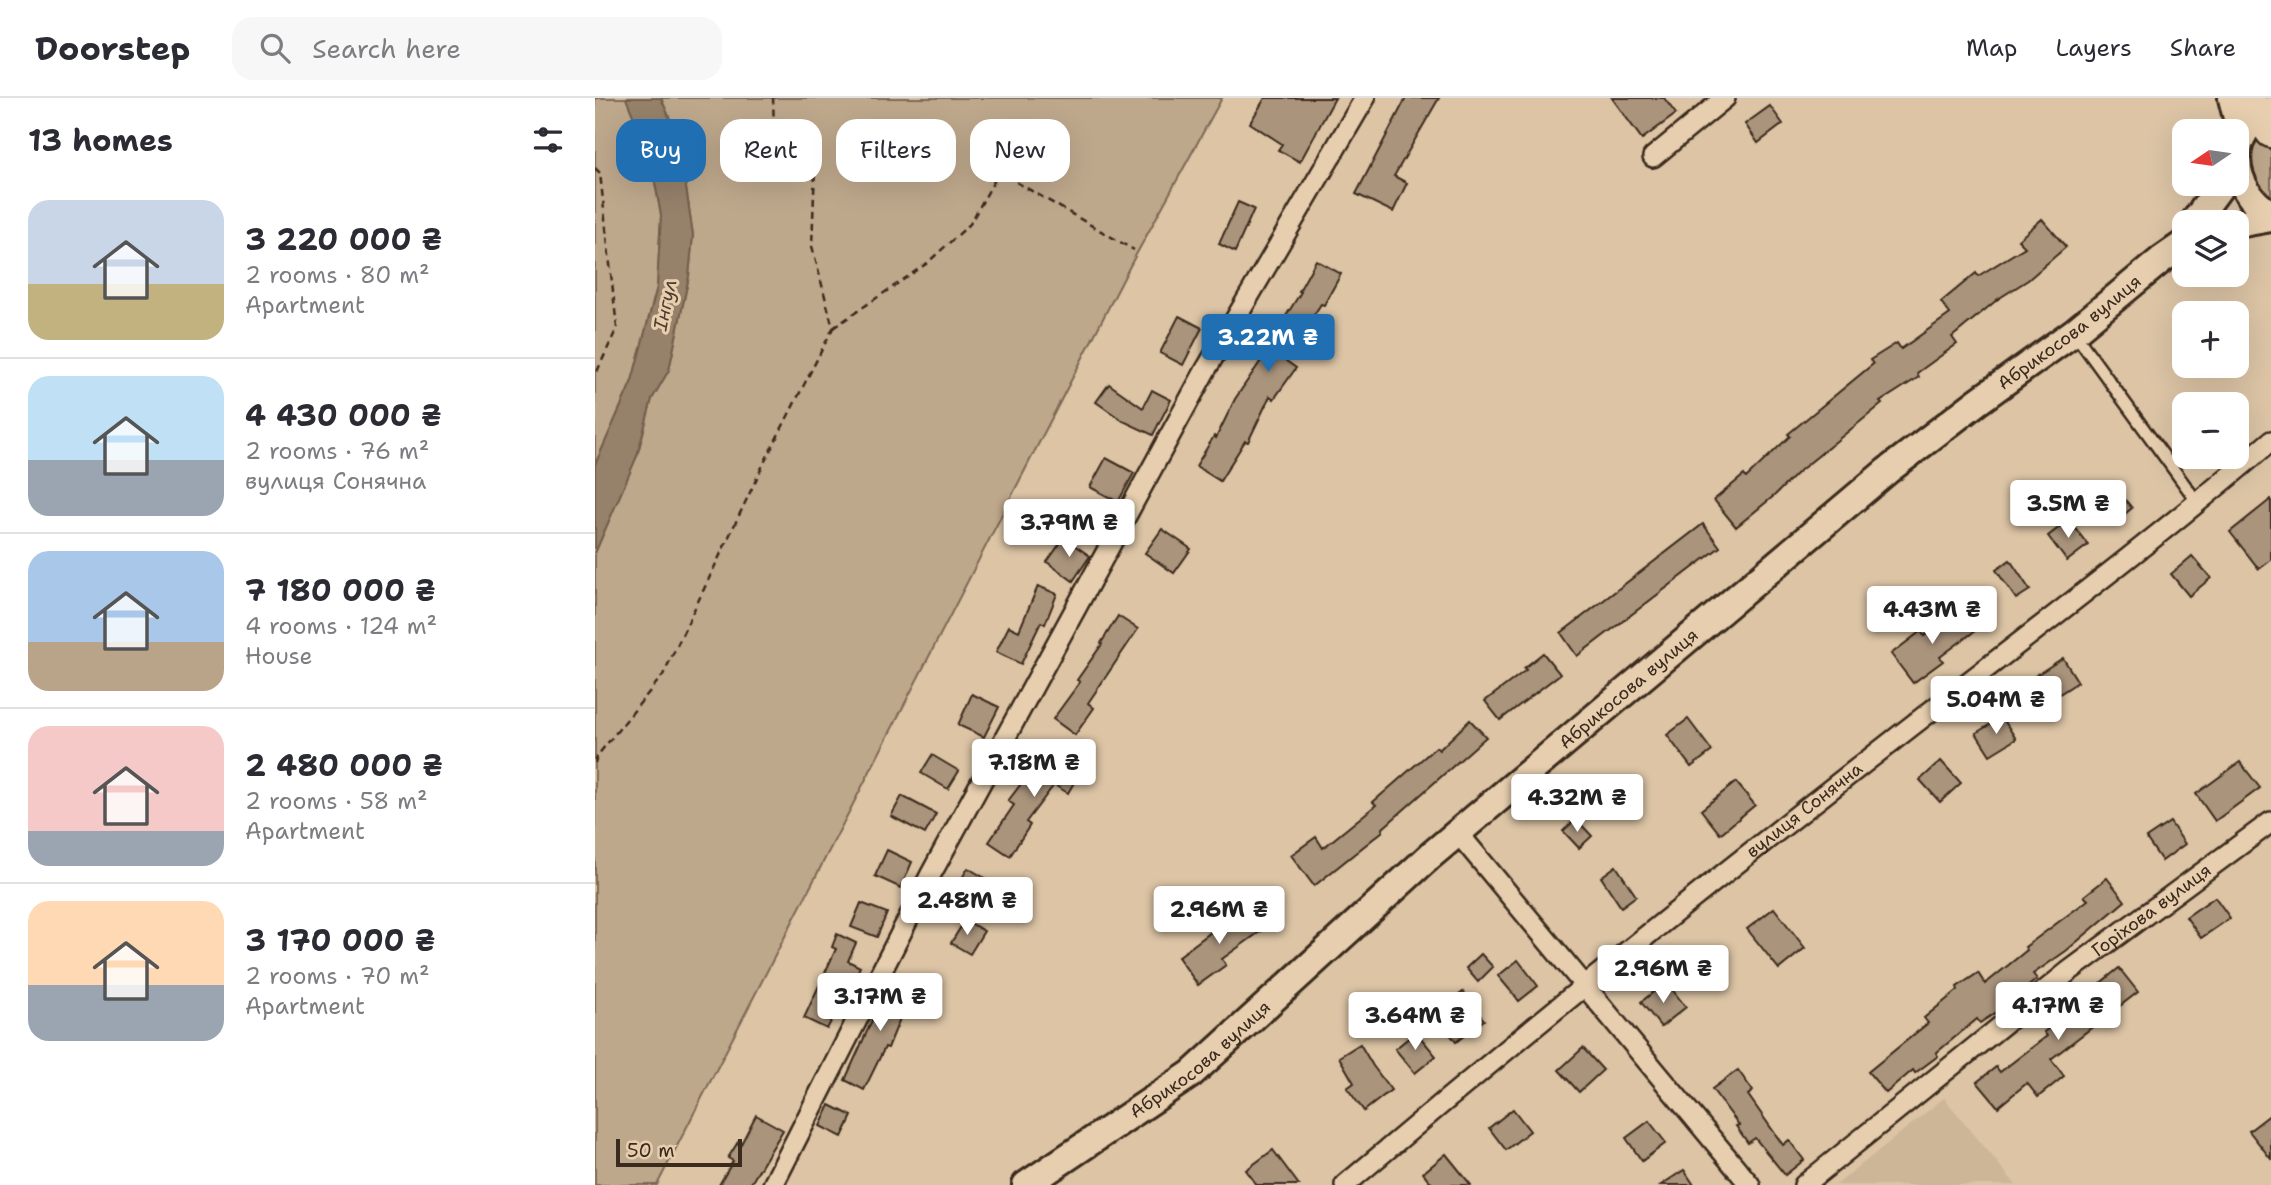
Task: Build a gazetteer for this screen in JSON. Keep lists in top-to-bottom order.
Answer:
{
  "streets": {
    "street": ["Абрикосова вулиця", "вулиця Сонячна", "Горіхова вулиця"]
  },
  "water": ["Інгул"],
  "scale_bar": "50 m",
  "north": "left",
  "page": {
    "header": "Doorstep",
    "search": "Search here",
    "nav": ["Map", "Layers", "Share"],
    "heading": "13 homes",
    "map_buttons": ["+", "−"],
    "chip": [
      "Buy",
      "Rent",
      "Filters",
      "New"
    ],
    "list": [
      {
        "name": "3 220 000 ₴",
        "note": "2 rooms · 80 m² · Apartment"
      },
      {
        "name": "4 430 000 ₴",
        "note": "2 rooms · 76 m² · вулиця Сонячна"
      },
      {
        "name": "7 180 000 ₴",
        "note": "4 rooms · 124 m² · House"
      },
      {
        "name": "2 480 000 ₴",
        "note": "2 rooms · 58 m² · Apartment"
      },
      {
        "name": "3 170 000 ₴",
        "note": "2 rooms · 70 m² · Apartment"
      }
    ],
    "price": [
      "3.22M ₴",
      "3.5M ₴",
      "3.79M ₴",
      "4.43M ₴",
      "5.04M ₴",
      "7.18M ₴",
      "4.32M ₴",
      "2.48M ₴",
      "2.96M ₴",
      "2.96M ₴",
      "3.17M ₴",
      "4.17M ₴",
      "3.64M ₴"
    ],
    "scale": "50 m"
  }
}
